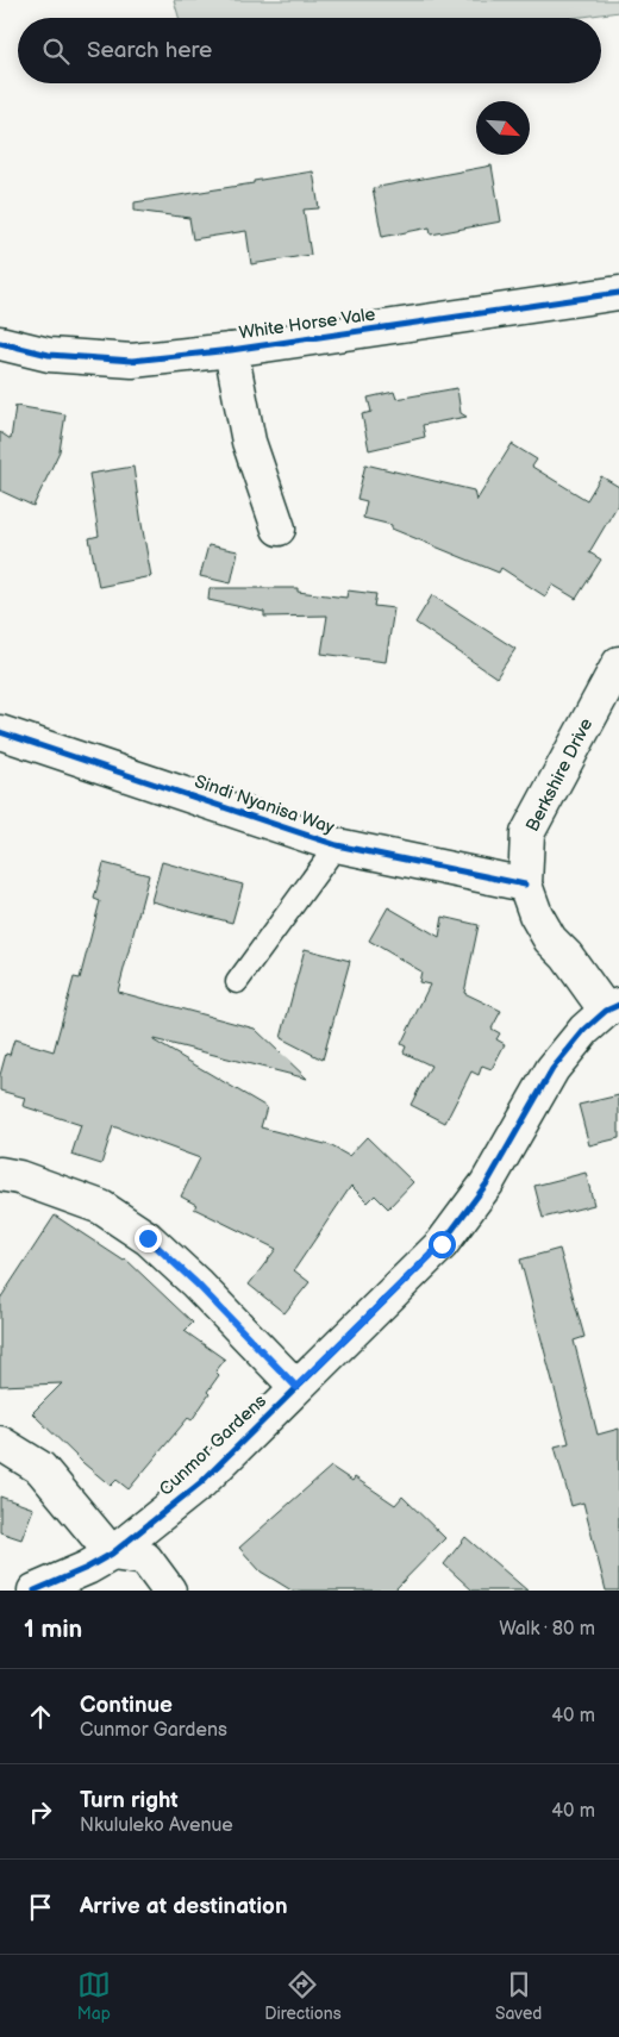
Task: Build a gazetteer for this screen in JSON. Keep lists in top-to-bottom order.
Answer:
{
  "streets": {
    "street": [
      "White Horse Vale",
      "Berkshire Drive",
      "Sindi Nyanisa Way",
      "Cunmor Gardens"
    ]
  },
  "crossings": [
    ["Berkshire Drive", "Sindi Nyanisa Way"],
    ["Berkshire Drive", "Cunmor Gardens"]
  ],
  "north": "bottom right",
  "page": {
    "search": "Search here",
    "heading": ["1 min", "Walk · 80 m"],
    "list": [
      ["Continue", "Cunmor Gardens", "40 m"],
      ["Turn right", "Nkululeko Avenue", "40 m"],
      "Arrive at destination"
    ],
    "nav": ["Map", "Directions", "Saved"]
  }
}
